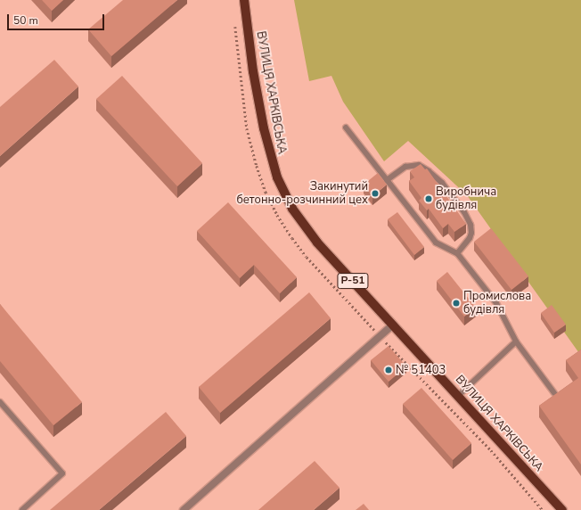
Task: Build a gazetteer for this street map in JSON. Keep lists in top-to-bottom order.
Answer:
{
  "streets": {
    "main road": ["ВУЛИЦЯ ХАРКІВСЬКА", "Р-51"]
  },
  "places": [
    "Закинутий бетонно-розчинний цех",
    "Виробнича будівля",
    "Промислова будівля",
    "№ 51403"
  ],
  "scale_bar": "50 m"
}
